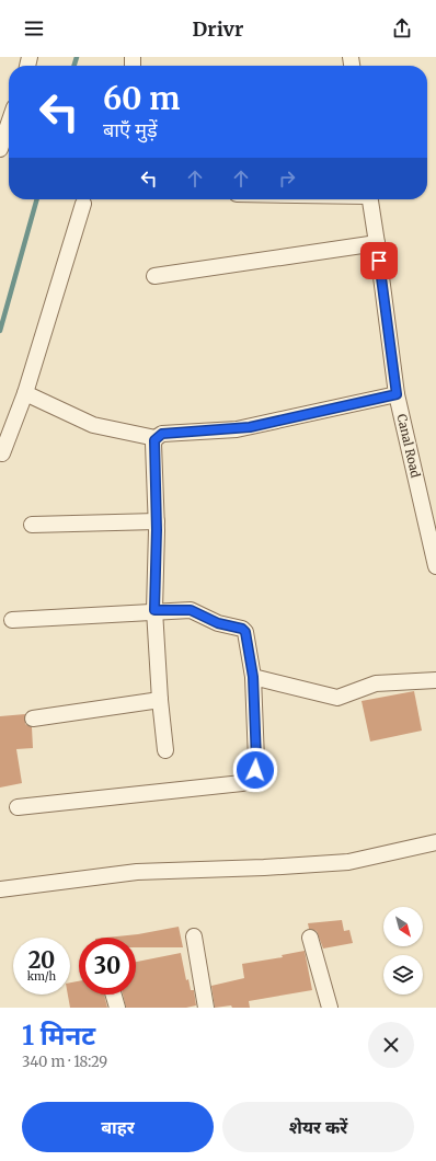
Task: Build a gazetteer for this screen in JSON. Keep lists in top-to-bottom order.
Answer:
{
  "streets": {
    "street": ["Canal Road"]
  },
  "north": "bottom right",
  "page": {
    "header": "Drivr",
    "turn": ["60 m", "बाएँ मुड़ें"],
    "speed": "20 km/h",
    "limit": "30",
    "heading": ["1 मिनट", "340 m · 18:29"],
    "buttons": ["बाहर", "शेयर करें"]
  }
}
